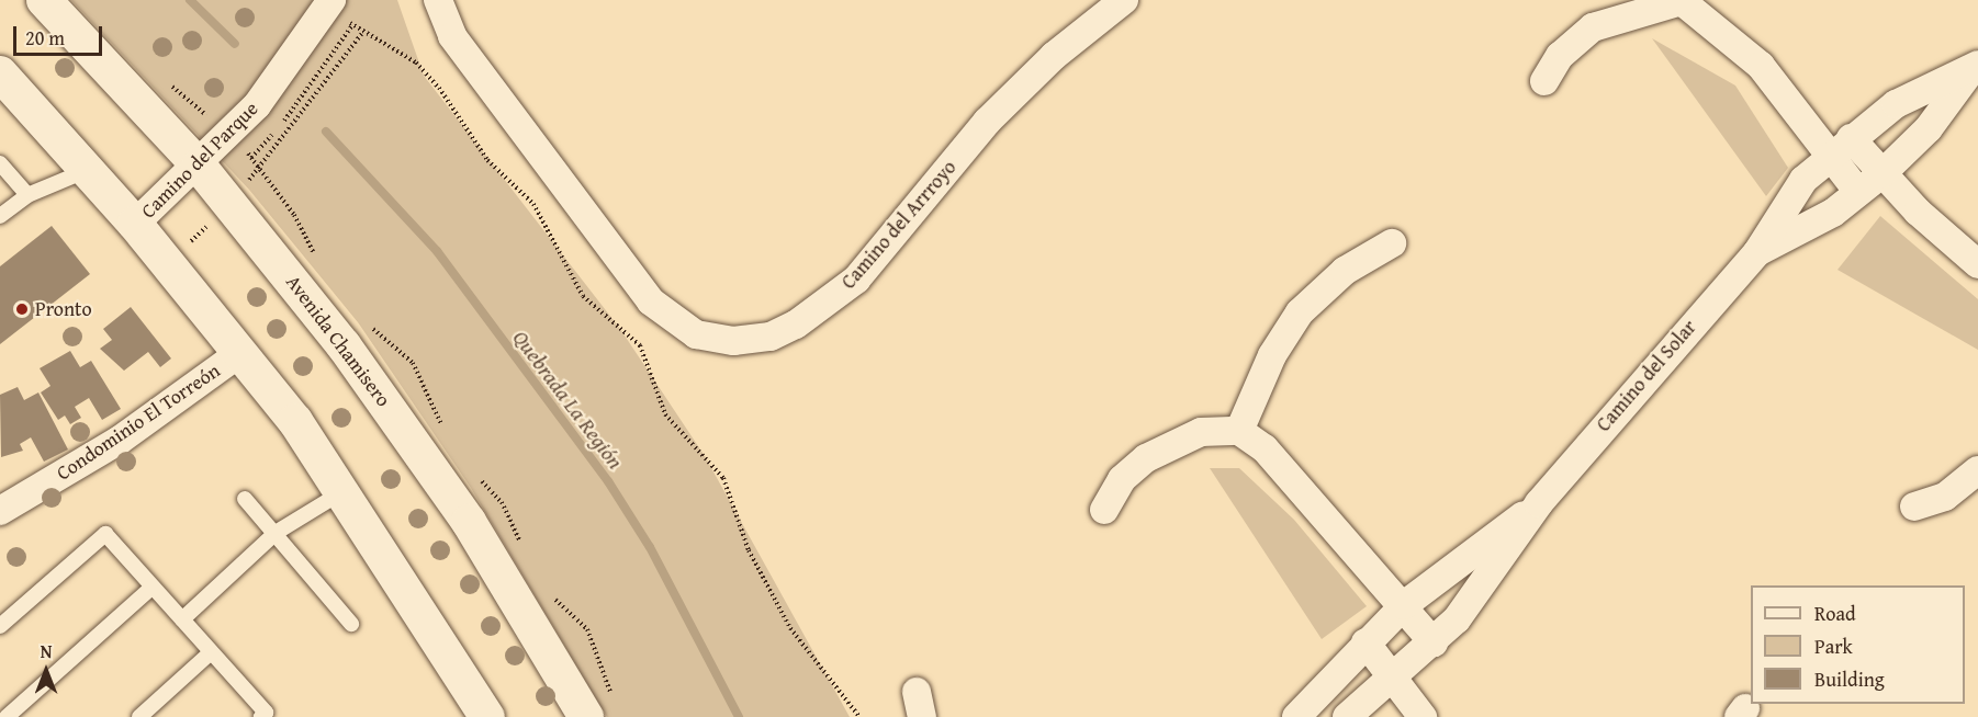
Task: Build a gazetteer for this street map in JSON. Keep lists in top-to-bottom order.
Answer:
{
  "streets": {
    "street": [
      "Camino del Parque",
      "Camino del Arrroyo",
      "Avenida Chamisero",
      "Camino del Solar",
      "Condominio El Torreón"
    ]
  },
  "crossings": [
    ["Camino del Parque", "Avenida Chamisero"]
  ],
  "water": ["Quebrada La Región"],
  "places": ["Pronto"],
  "legend": ["Road", "Park", "Building"],
  "scale_bar": "20 m",
  "north": "top"
}
